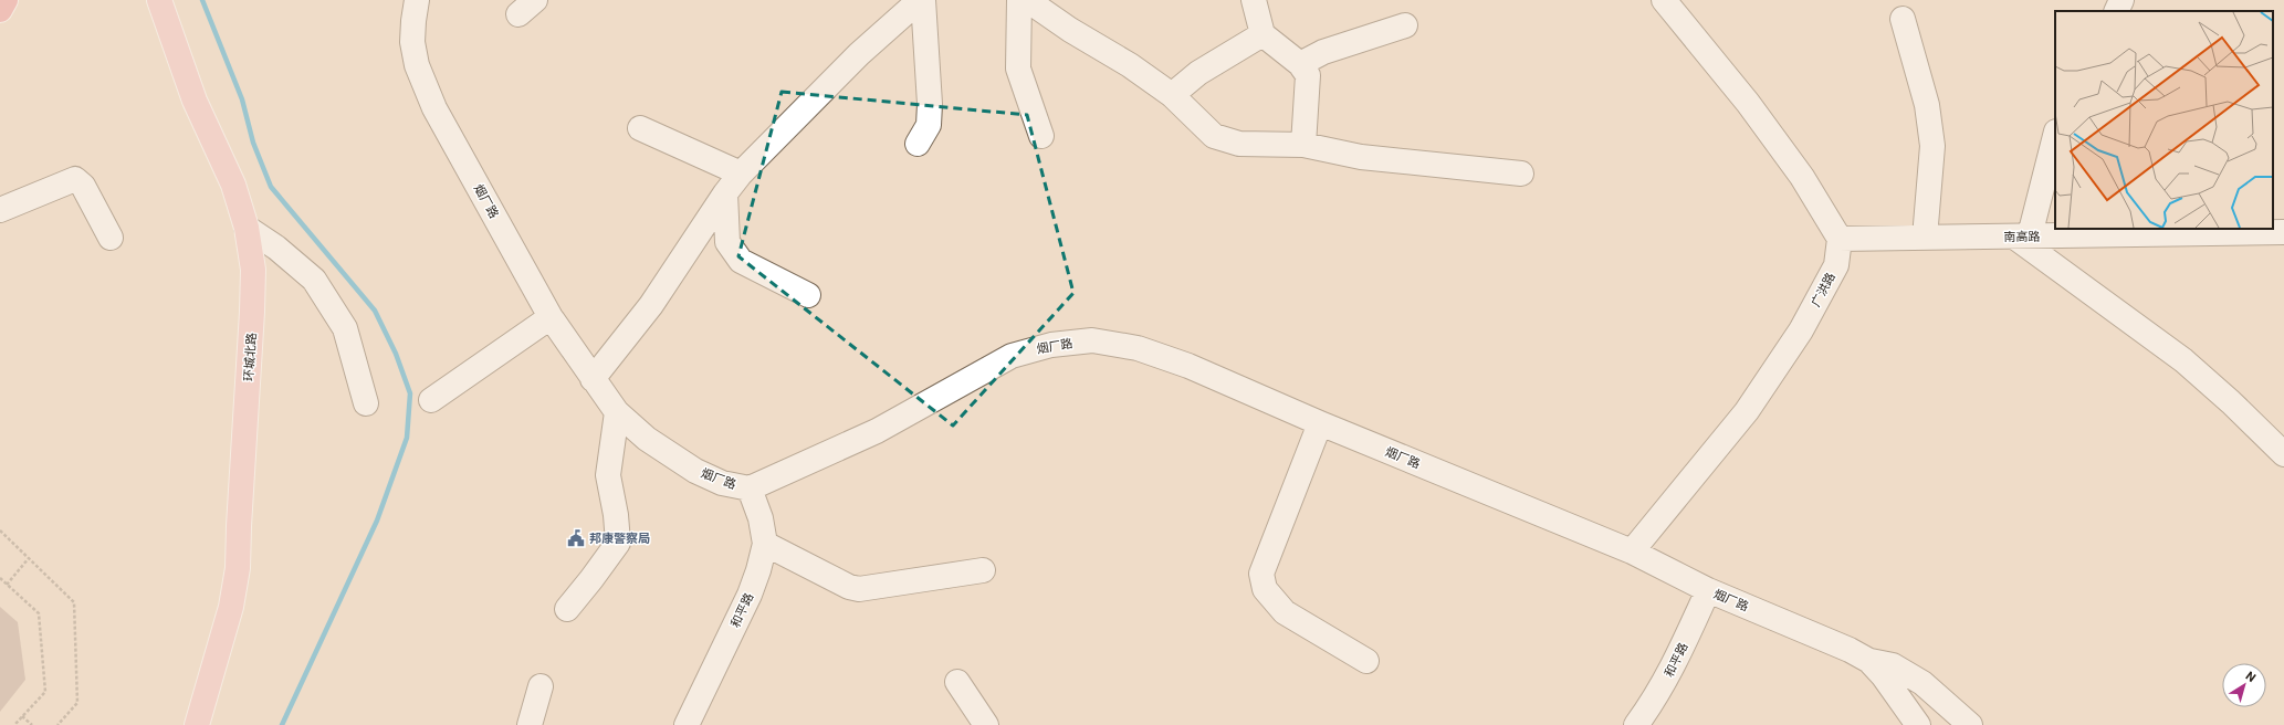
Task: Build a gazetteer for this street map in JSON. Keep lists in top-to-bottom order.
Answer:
{
  "streets": {
    "main road": ["环城北路"],
    "street": [
      "烟厂路",
      "南高路",
      "广洪路",
      "和平路"
    ]
  },
  "crossings": [
    ["烟厂路", "广洪路"],
    ["烟厂路", "和平路"],
    ["南高路", "广洪路"]
  ],
  "places": {
    "public building": ["邦康警察局"]
  },
  "north": "top right"
}
